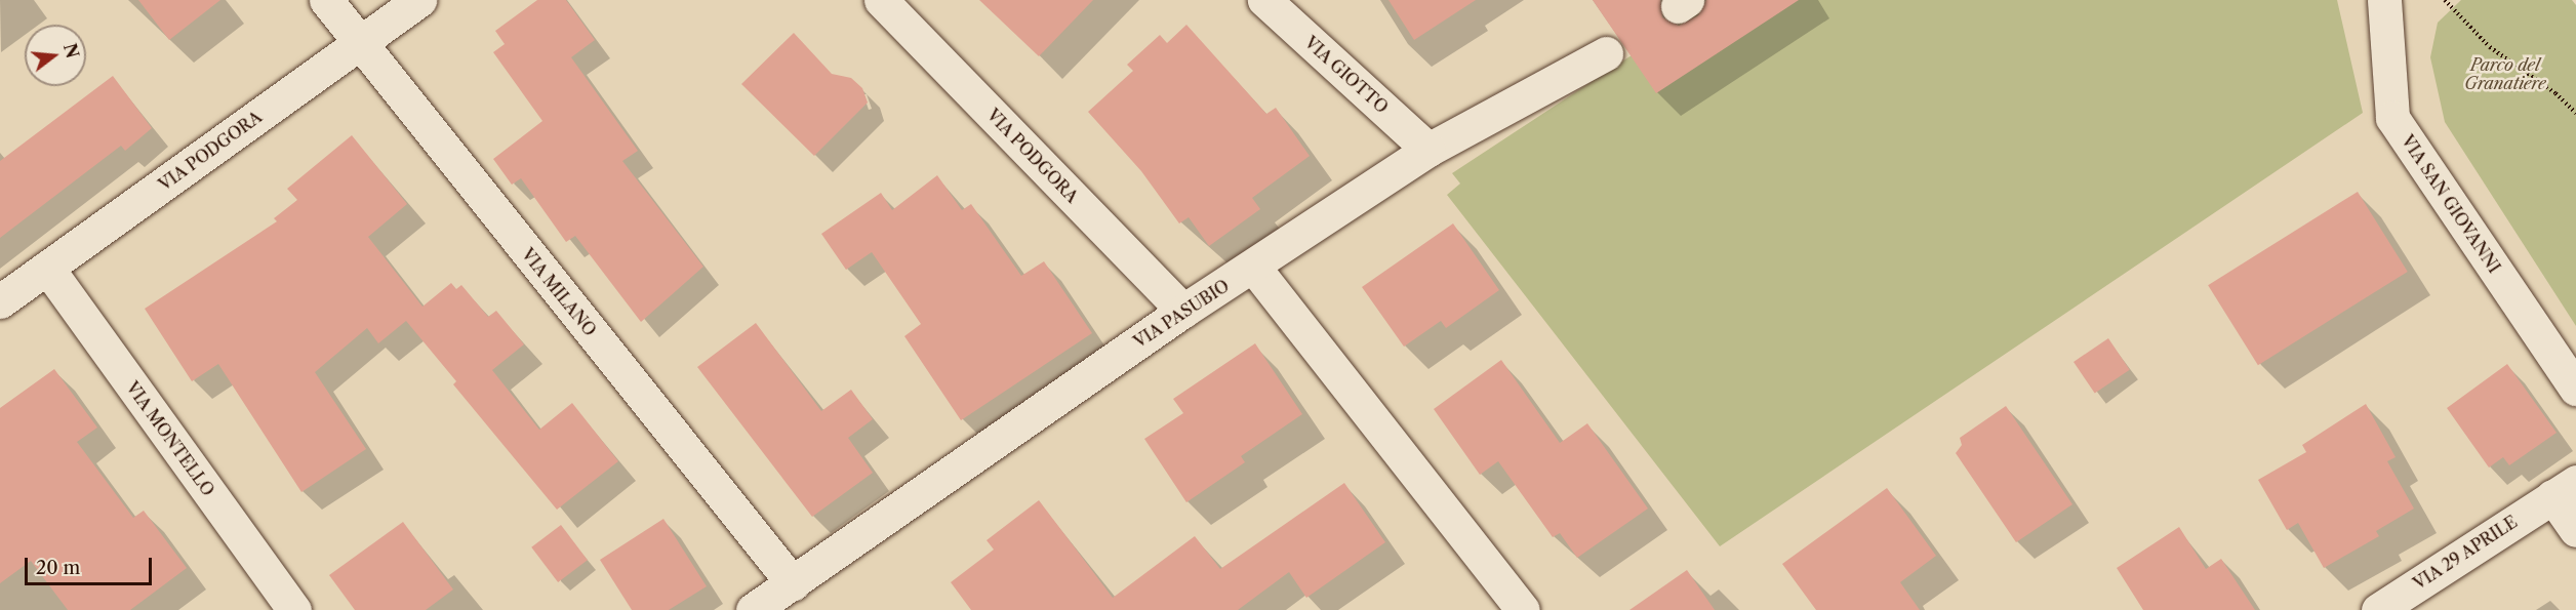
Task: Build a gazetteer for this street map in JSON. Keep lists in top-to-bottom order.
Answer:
{
  "streets": {
    "street": [
      "VIA GIOTTO",
      "VIA PODGORA",
      "VIA SAN GIOVANNI",
      "VIA MILANO",
      "VIA PASUBIO",
      "VIA MONTELLO",
      "VIA 29 APRILE"
    ]
  },
  "crossings": [
    ["VIA PODGORA", "VIA MILANO"],
    ["VIA PODGORA", "VIA PASUBIO"],
    ["VIA PODGORA", "VIA MONTELLO"],
    ["VIA MILANO", "VIA PASUBIO"]
  ],
  "parks": ["Parco del Granatiere"],
  "scale_bar": "20 m",
  "north": "right"
}
